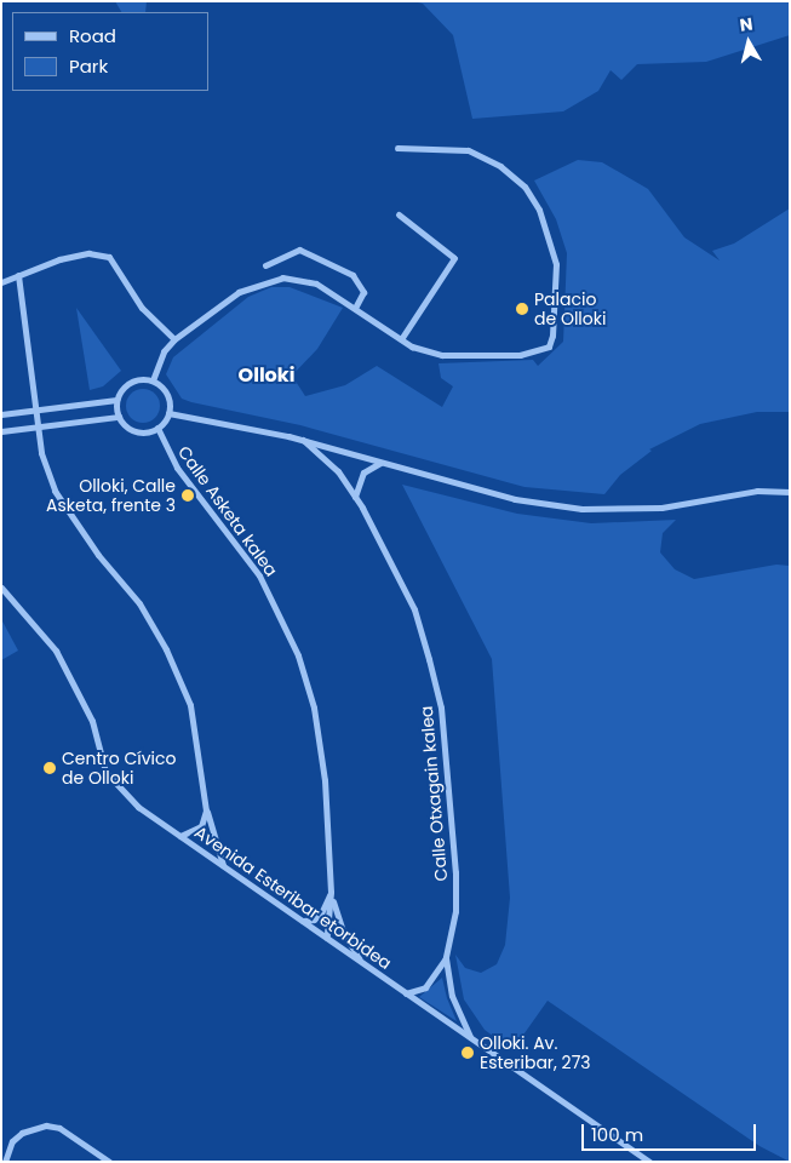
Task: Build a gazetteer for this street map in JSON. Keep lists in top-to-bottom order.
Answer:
{
  "streets": {
    "street": ["Calle Asketa kalea", "Calle Otxagain kalea", "Avenida Esteribar etorbidea"]
  },
  "crossings": [
    ["Calle Asketa kalea", "Avenida Esteribar etorbidea"],
    ["Calle Otxagain kalea", "Avenida Esteribar etorbidea"]
  ],
  "districts": ["Olloki"],
  "places": [
    "Palacio de Olloki",
    "Olloki, Calle Asketa, frente 3",
    "Centro Cívico de Olloki",
    "Olloki. Av. Esteribar, 273"
  ],
  "legend": ["Road", "Park"],
  "scale_bar": "100 m",
  "north": "top"
}
